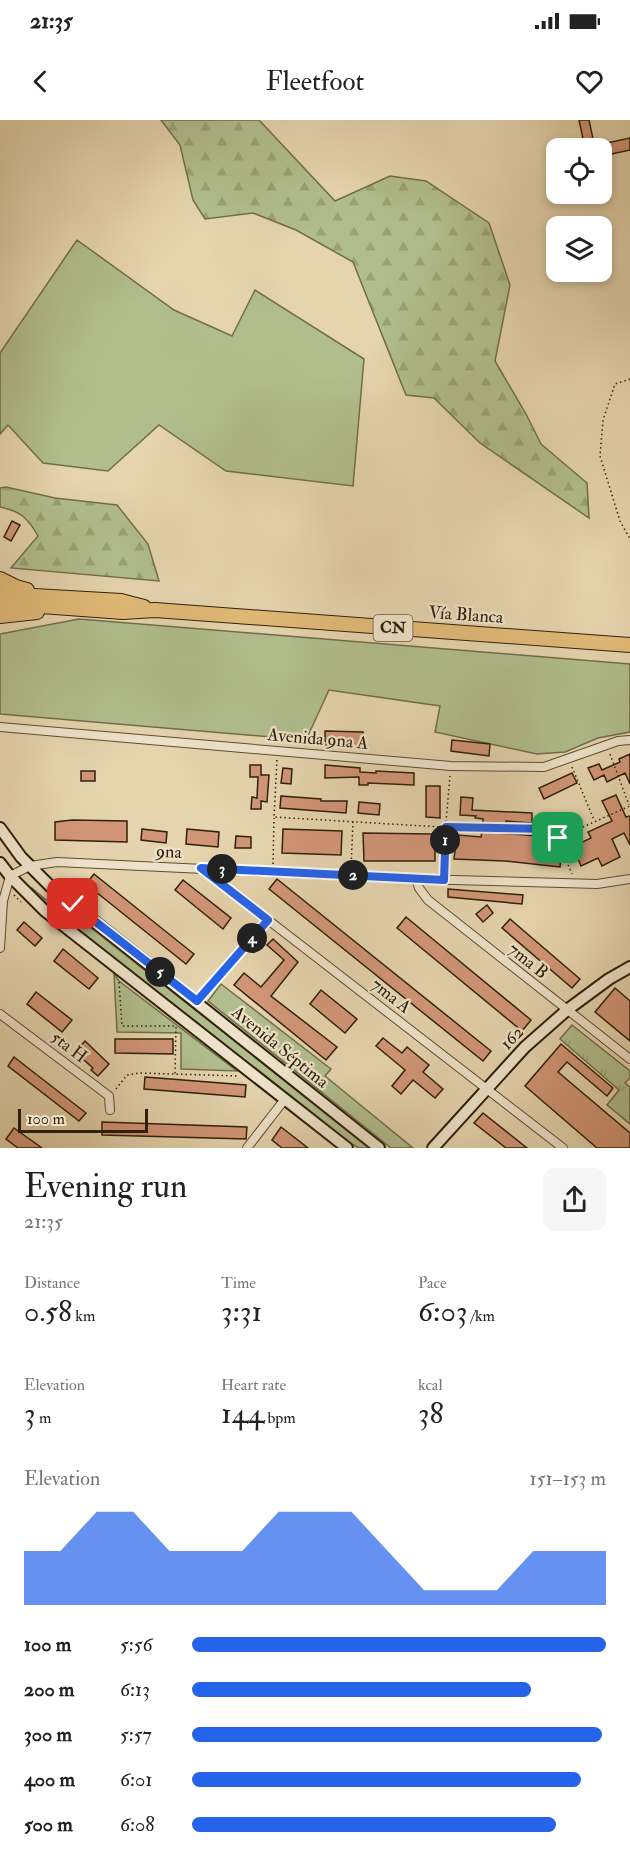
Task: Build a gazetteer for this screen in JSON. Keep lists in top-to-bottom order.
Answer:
{
  "streets": {
    "highway": ["Vía Blanca", "CN"],
    "main road": ["162", "Avenida Séptima"],
    "street": [
      "Avenida 9na A",
      "9na",
      "7ma B",
      "7ma A",
      "5ta H"
    ]
  },
  "crossings": [
    ["9na", "7ma B"],
    ["9na", "7ma A"],
    ["9na", "Avenida Séptima"],
    ["7ma B", "162"],
    ["7ma A", "162"]
  ],
  "scale_bar": "100 m",
  "page": {
    "status": "21:35",
    "header": "Fleetfoot",
    "pins": [
      "1",
      "3",
      "2",
      "4",
      "5"
    ],
    "scale": "100 m",
    "heading": ["Evening run", "21:35"],
    "stats": [
      ["Distance", "0.58 km"],
      ["Time", "3:31"],
      ["Pace", "6:03 /km"],
      ["Elevation", "3 m"],
      ["Heart rate", "144 bpm"],
      ["kcal", "38"]
    ],
    "chart": ["Elevation", "151–153 m"],
    "list": [
      {
        "name": "100 m",
        "note": "5:56"
      },
      {
        "name": "200 m",
        "note": "6:13"
      },
      {
        "name": "300 m",
        "note": "5:57"
      },
      {
        "name": "400 m",
        "note": "6:01"
      },
      {
        "name": "500 m",
        "note": "6:08"
      }
    ]
  }
}
